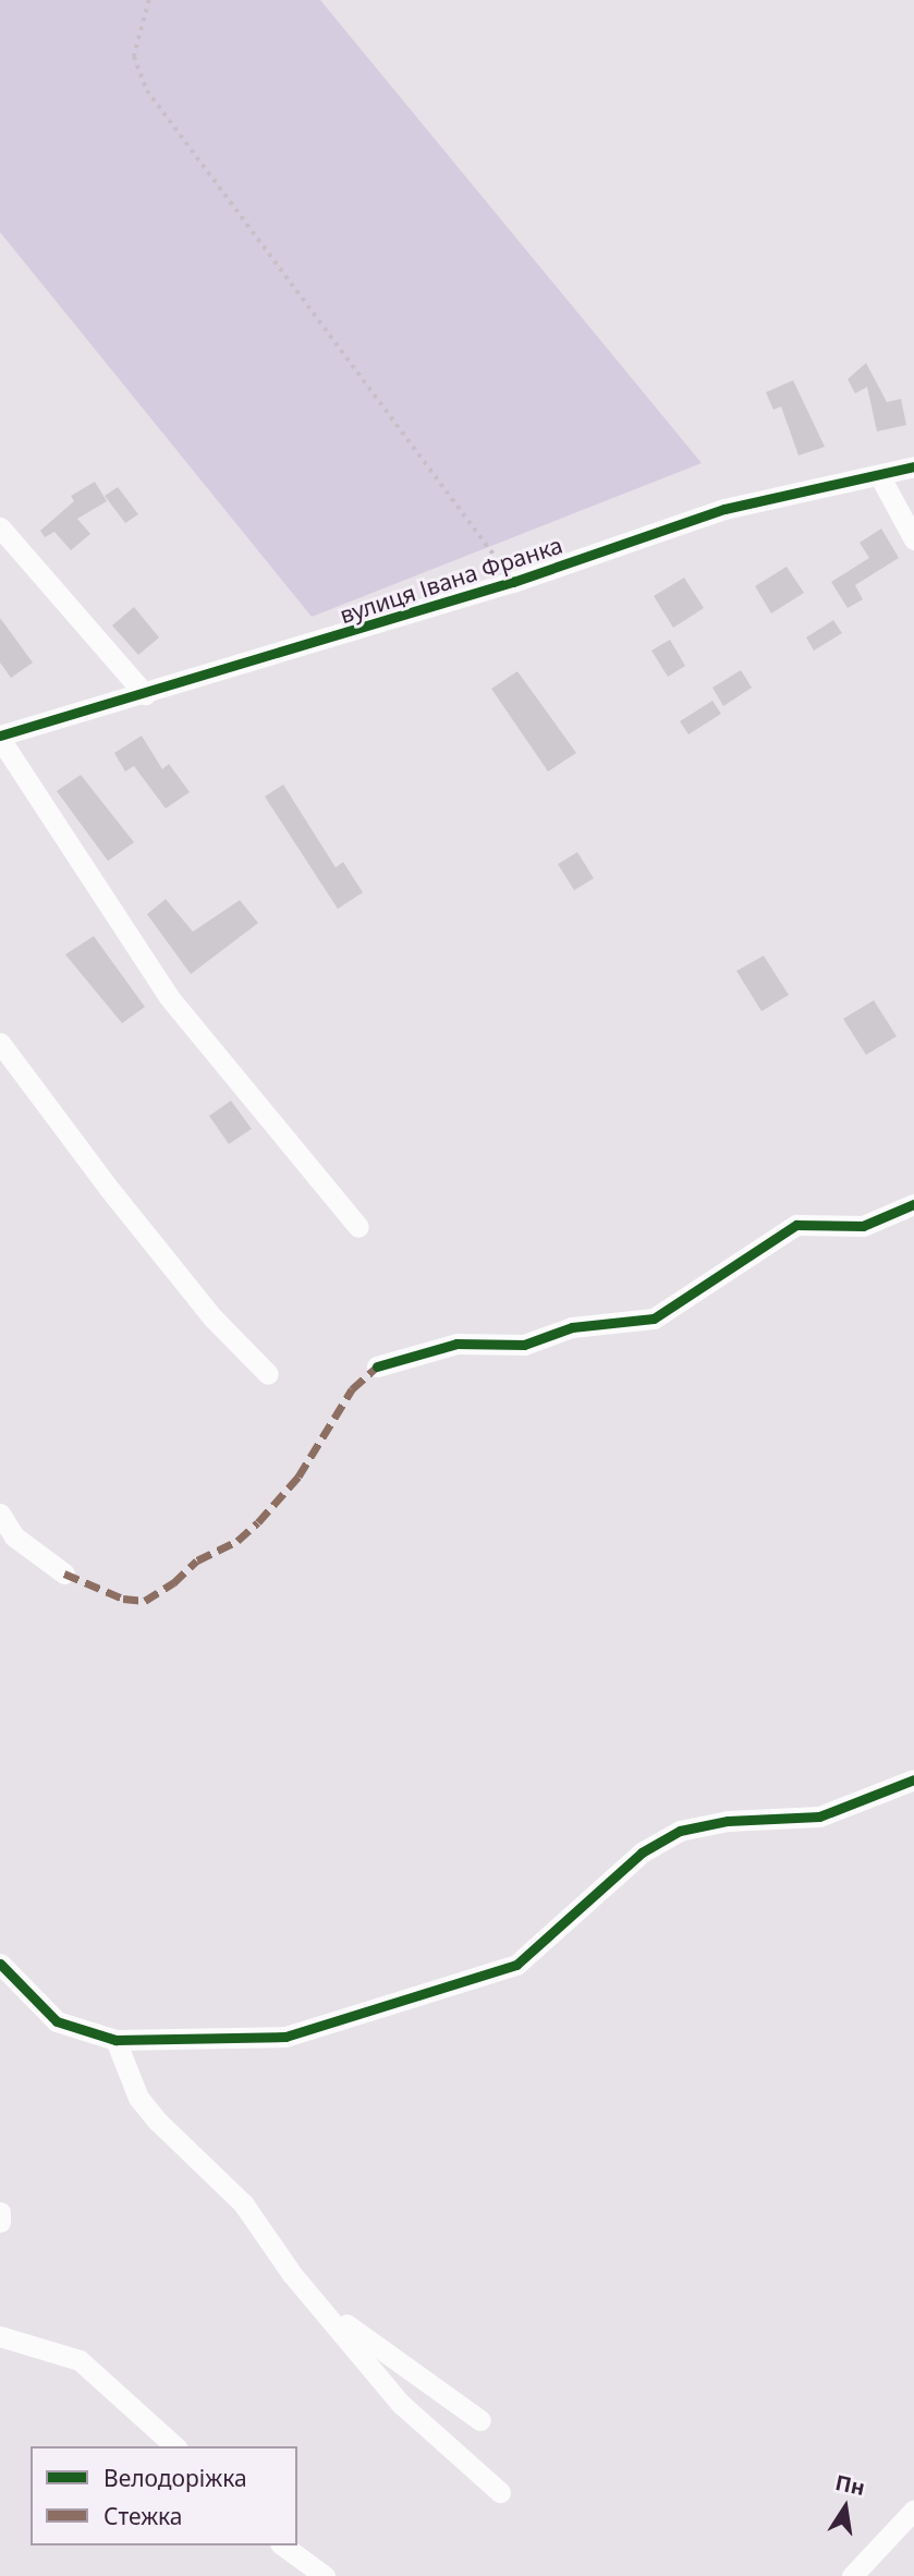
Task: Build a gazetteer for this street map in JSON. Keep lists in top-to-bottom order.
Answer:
{
  "streets": {
    "street": ["вулиця Івана Франка"]
  },
  "legend": ["Велодоріжка", "Стежка"],
  "north": "top"
}
